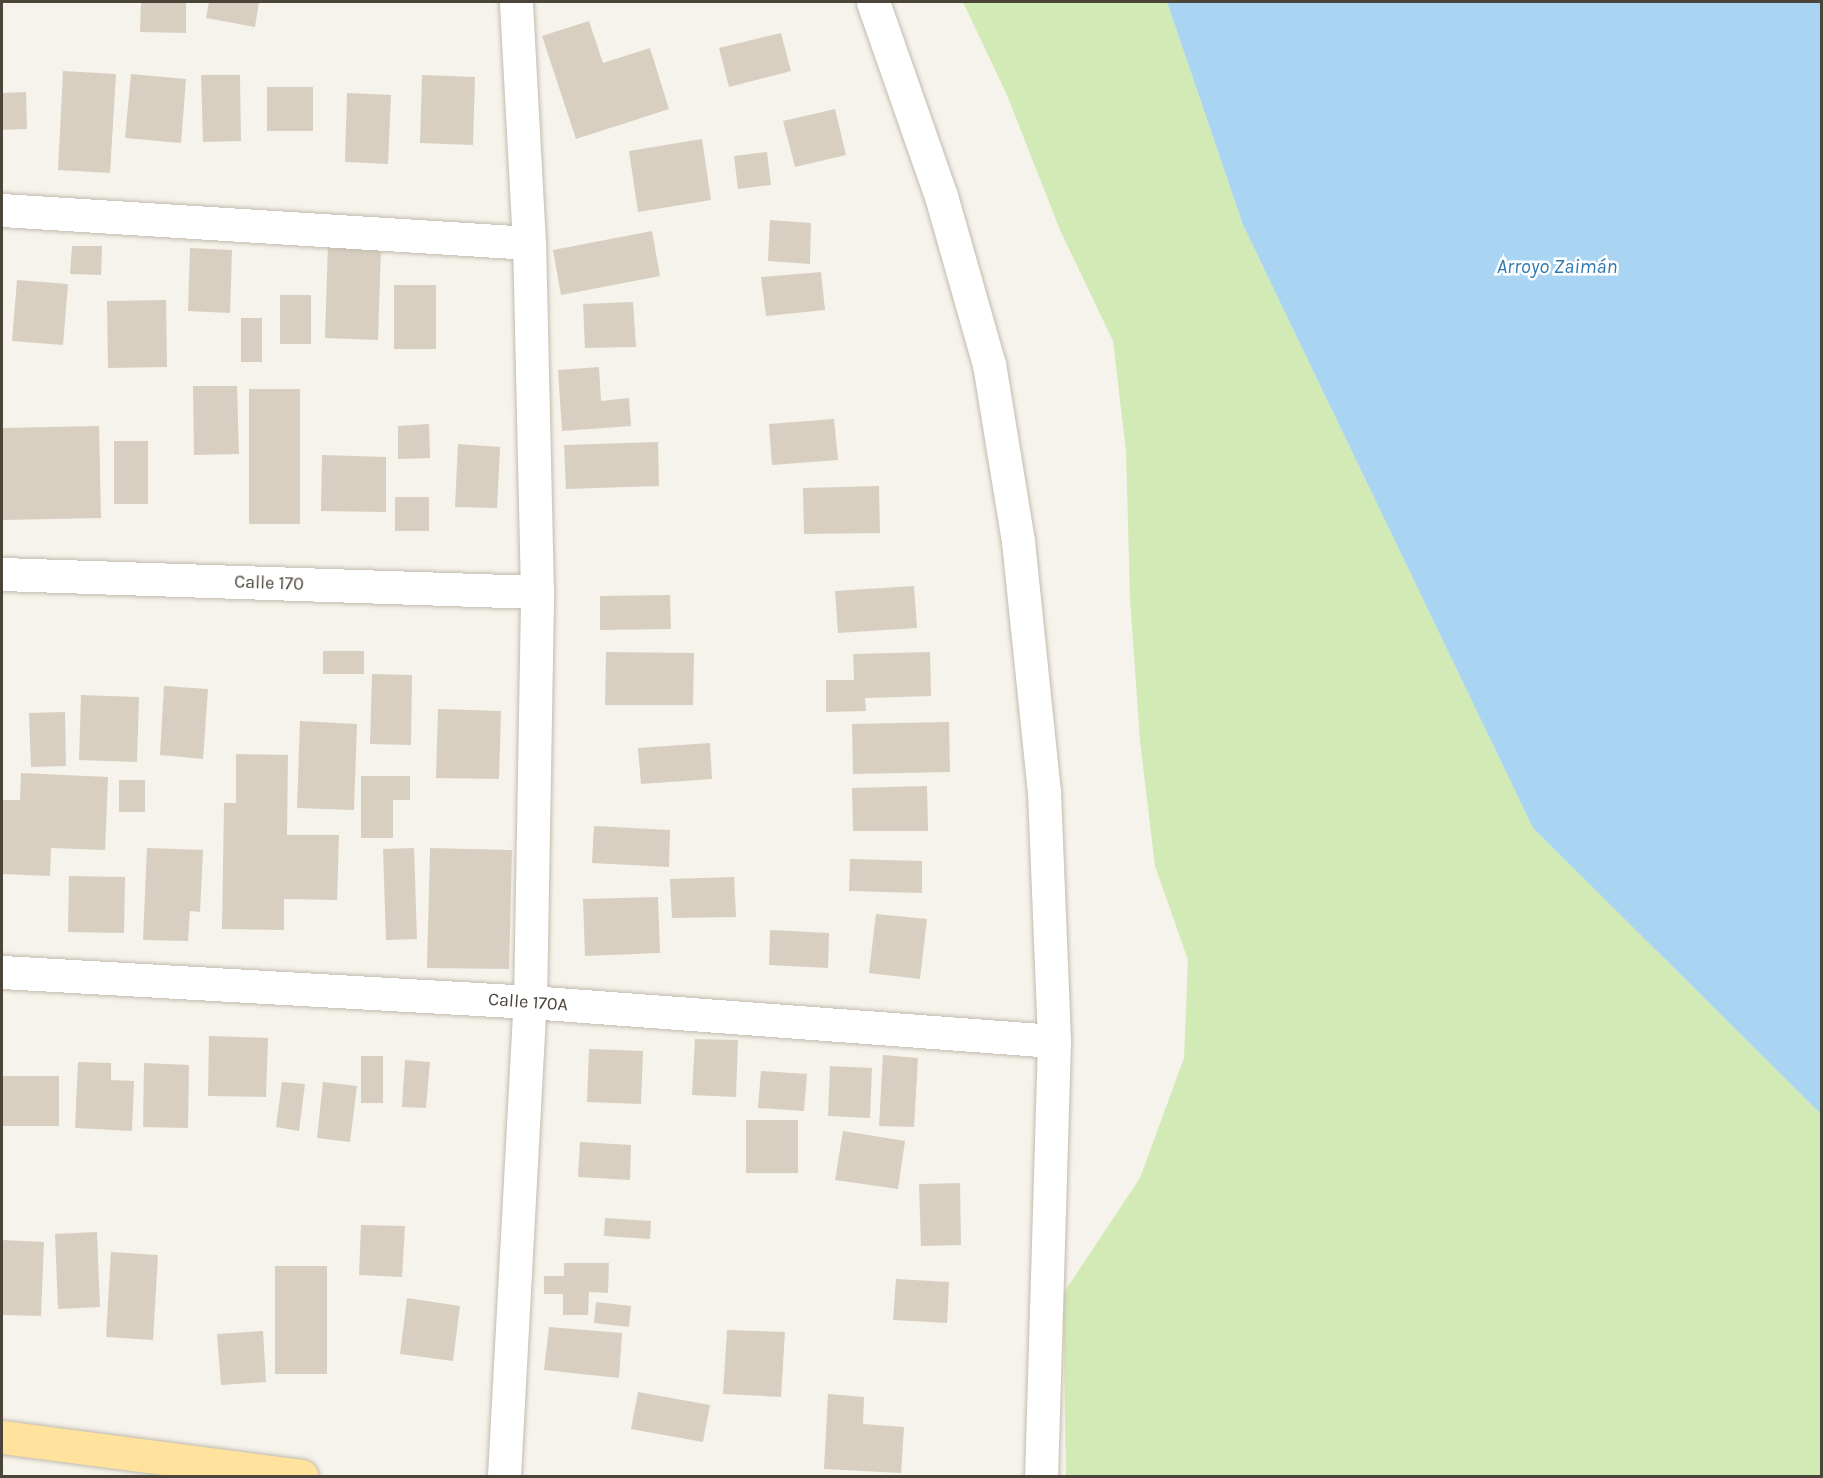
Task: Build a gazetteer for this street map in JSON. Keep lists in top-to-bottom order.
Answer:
{
  "streets": {
    "street": ["Calle 170", "Calle 170A"]
  },
  "water": ["Arroyo Zaimán"]
}
